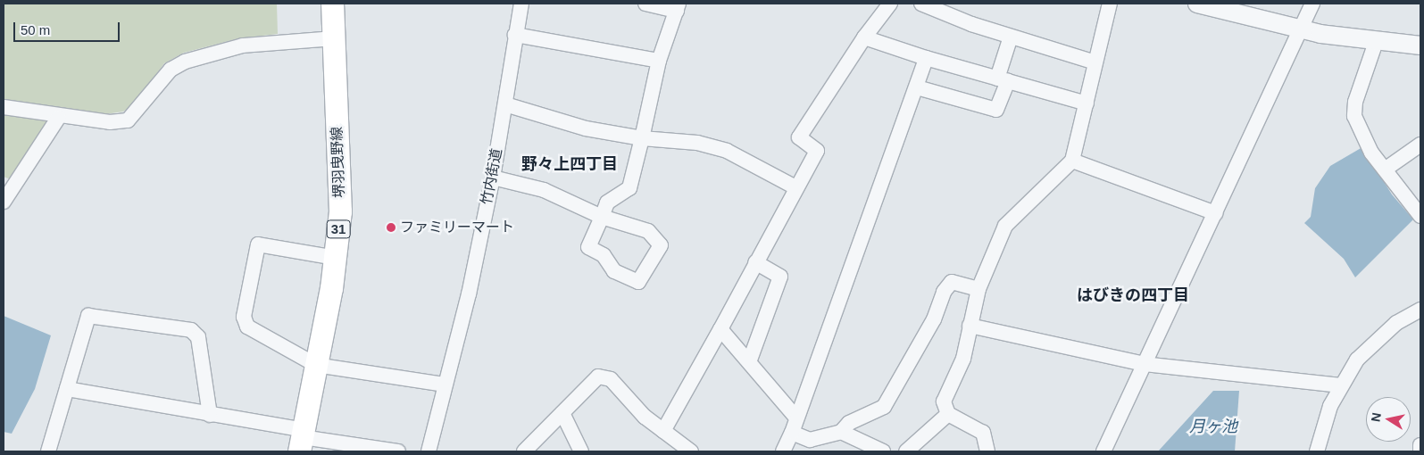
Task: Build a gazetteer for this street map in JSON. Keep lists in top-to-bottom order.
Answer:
{
  "streets": {
    "main road": ["堺羽曳野線", "31"],
    "street": ["竹内街道"]
  },
  "districts": ["野々上四丁目", "はびきの四丁目"],
  "water": ["月ヶ池"],
  "places": ["ファミリーマート"],
  "scale_bar": "50 m",
  "north": "left"
}
